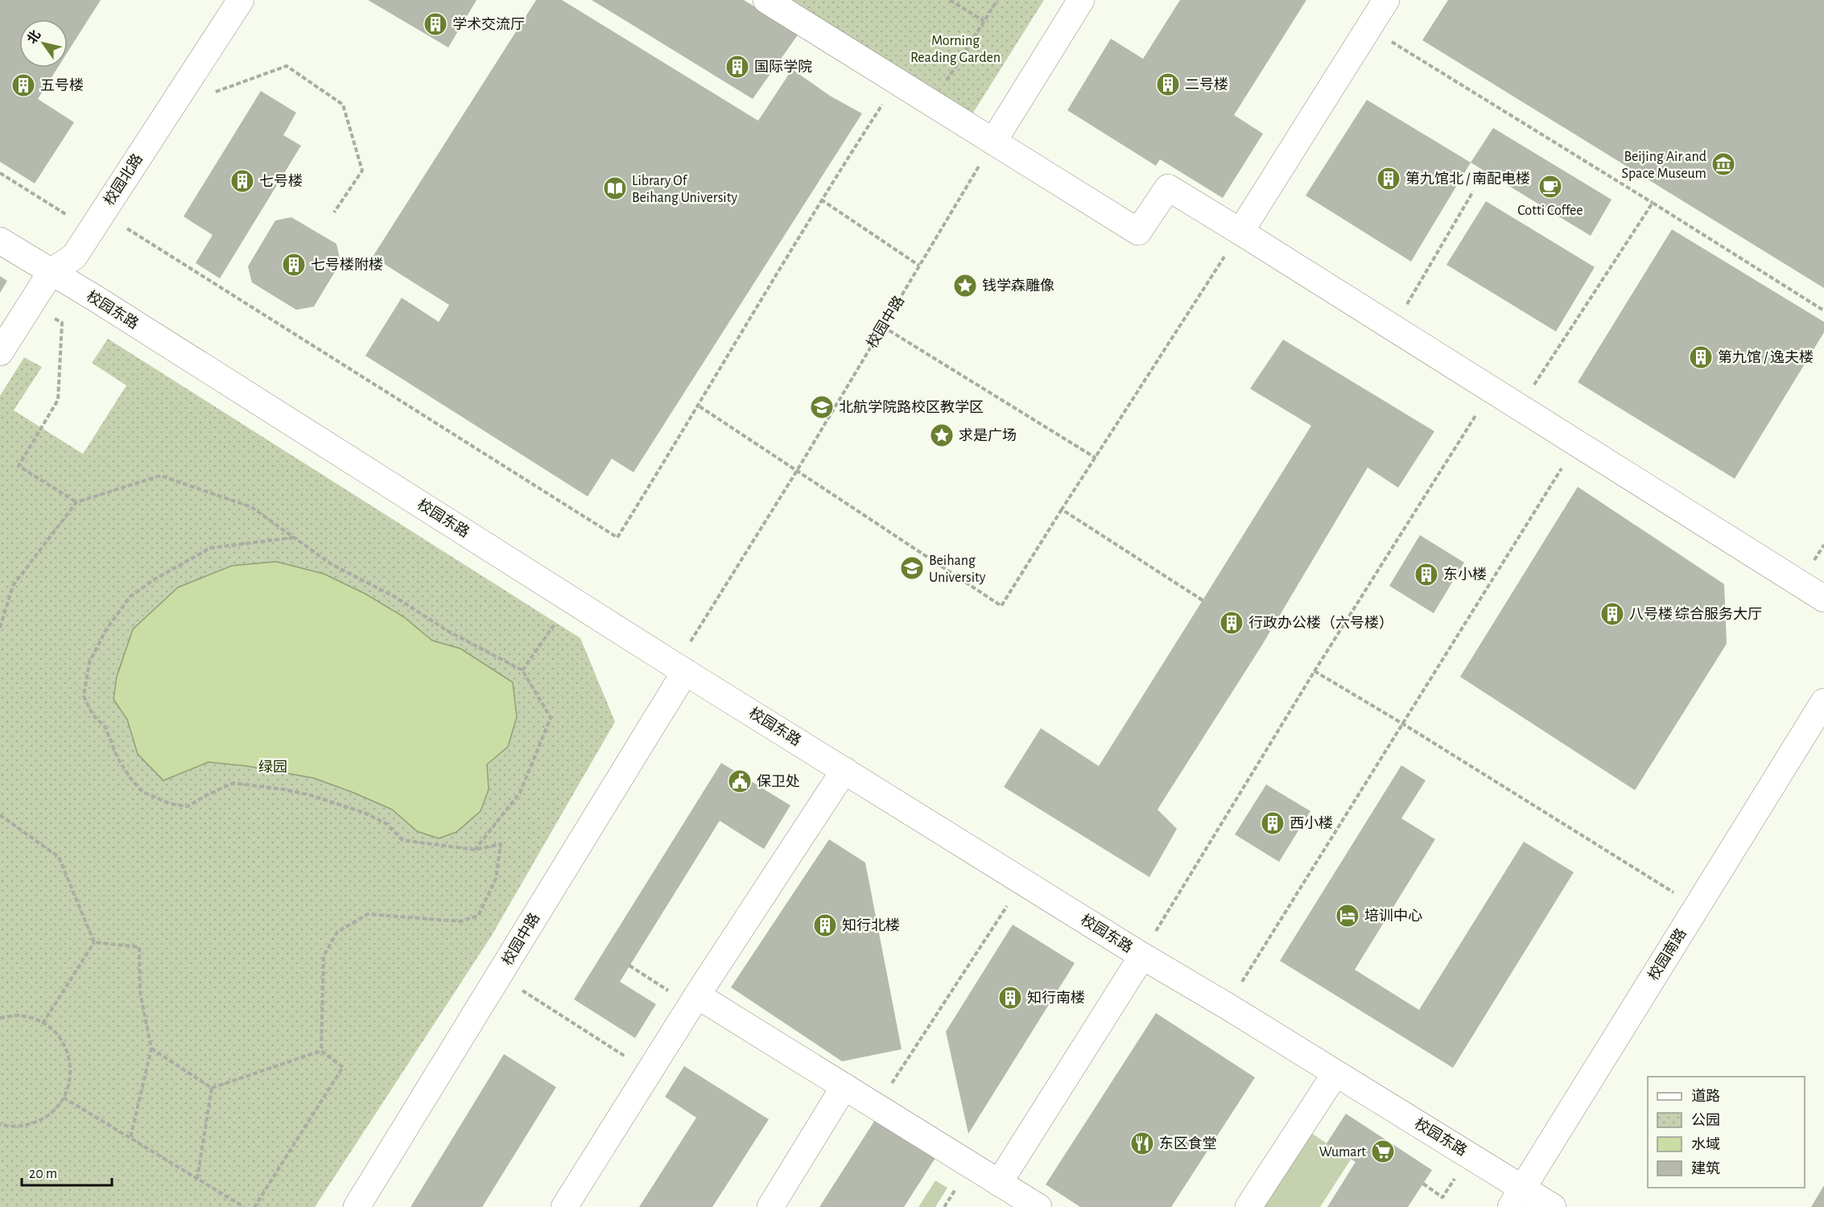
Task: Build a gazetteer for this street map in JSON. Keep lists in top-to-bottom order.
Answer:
{
  "streets": {
    "lane": [
      "校园北路",
      "校园东路",
      "校园中路",
      "校园南路"
    ]
  },
  "crossings": [
    ["校园北路", "校园东路"],
    ["校园东路", "校园中路"],
    ["校园东路", "校园南路"]
  ],
  "parks": ["Morning Reading Garden", "绿园"],
  "places": {
    "building": [
      "学术交流厅",
      "国际学院",
      "二号楼",
      "五号楼",
      "第九馆北 / 南配电楼",
      "七号楼",
      "七号楼附楼",
      "第九馆 / 逸夫楼",
      "东小楼",
      "八号楼 综合服务大厅",
      "行政办公楼（六号楼）",
      "西小楼",
      "知行北楼",
      "知行南楼"
    ],
    "museum": ["Beijing Air and Space Museum"],
    "cafe": ["Cotti Coffee"],
    "library": ["Library Of Beihang University"],
    "place": ["钱学森雕像", "求是广场"],
    "school or university": ["北航学院路校区教学区", "Beihang University"],
    "public building": ["保卫处"],
    "hotel": ["培训中心"],
    "restaurant": ["东区食堂"],
    "supermarket": ["Wumart"]
  },
  "legend": [
    "道路",
    "公园",
    "水域",
    "建筑"
  ],
  "scale_bar": "20 m",
  "north": "top left"
}
